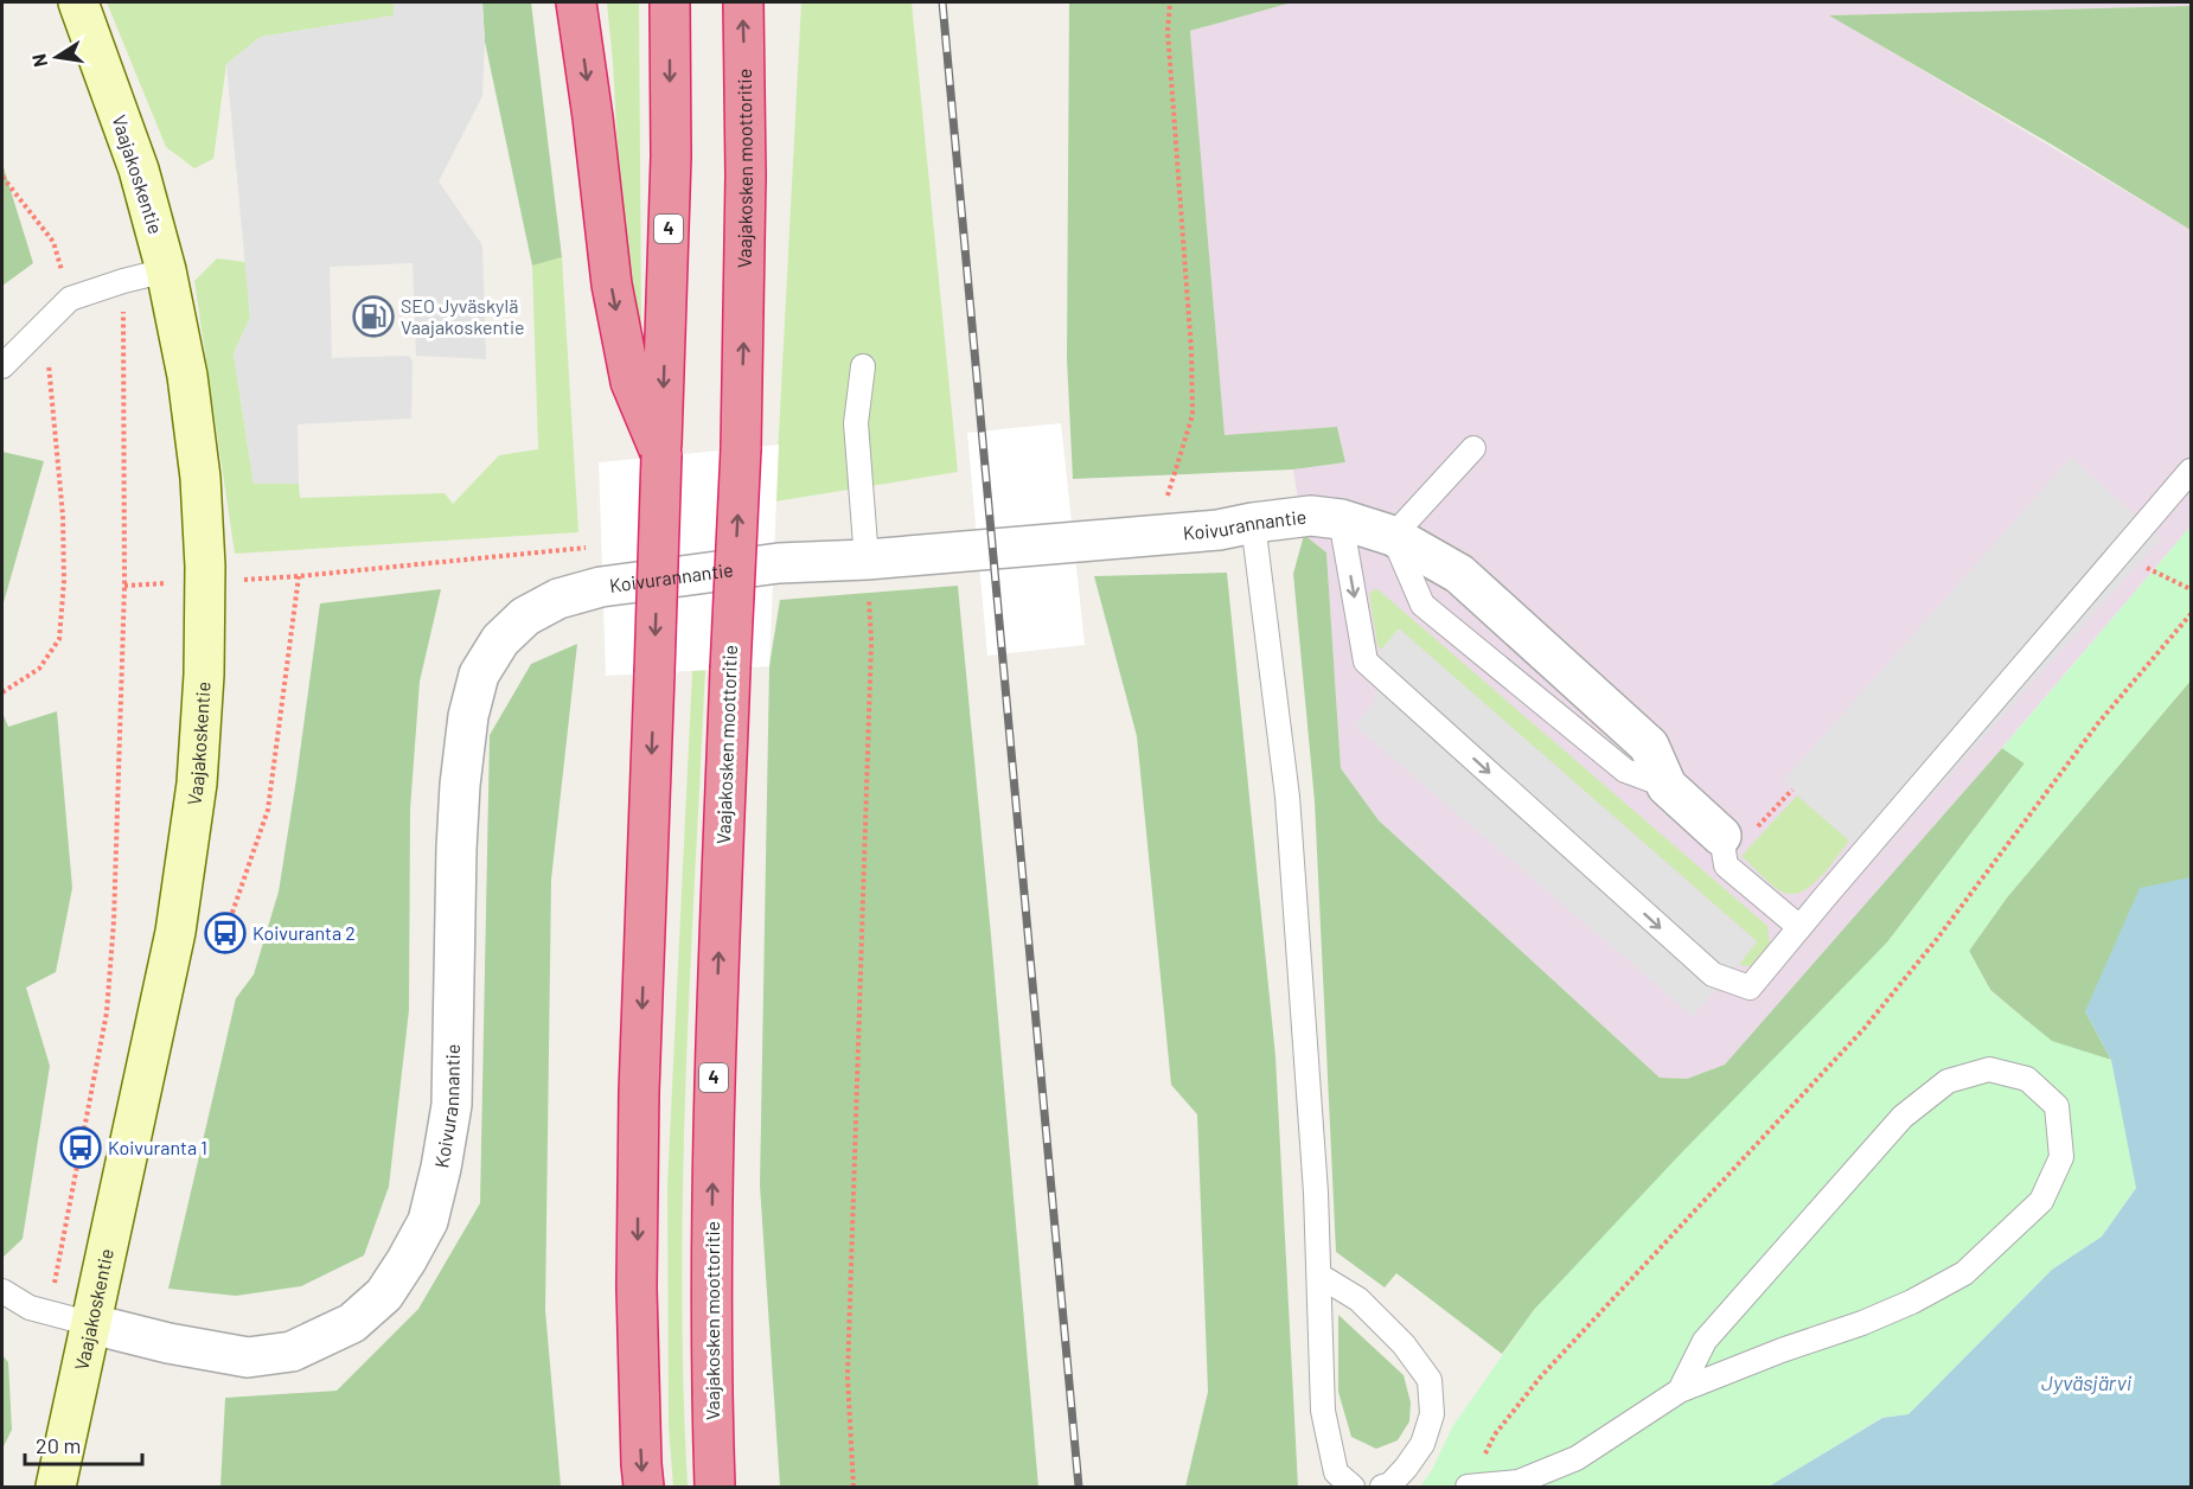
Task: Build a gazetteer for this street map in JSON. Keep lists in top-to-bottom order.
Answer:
{
  "streets": {
    "highway": ["Vaajakosken moottoritie", "4"],
    "main road": ["Vaajakoskentie"],
    "street": ["Koivurannantie"]
  },
  "crossings": [
    ["Vaajakoskentie", "Koivurannantie"]
  ],
  "water": ["Jyväsjärvi"],
  "places": {
    "fuel station": ["SEO Jyväskylä Vaajakoskentie"],
    "bus stop": ["Koivuranta 2", "Koivuranta 1"]
  },
  "scale_bar": "20 m",
  "north": "left"
}
